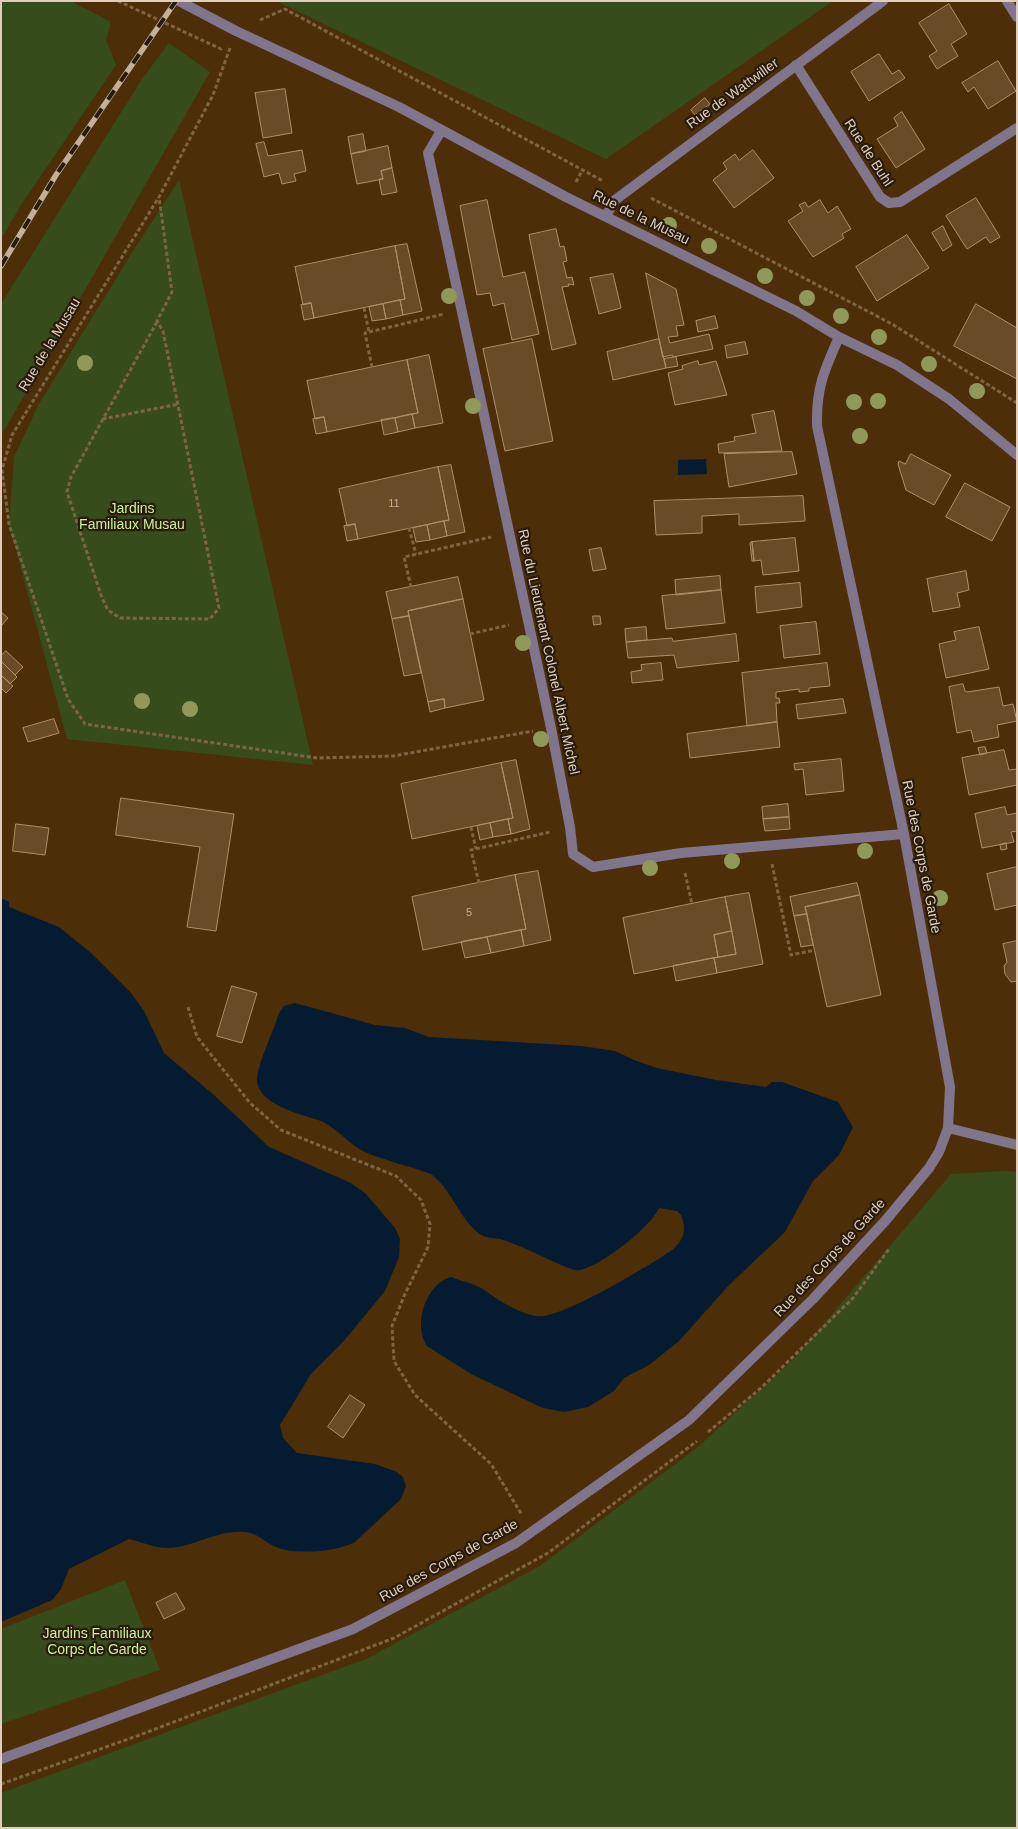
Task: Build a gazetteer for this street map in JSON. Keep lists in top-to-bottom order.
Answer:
{
  "streets": {
    "street": [
      "Rue de Wattwiller",
      "Rue de Buhl",
      "Rue de la Musau",
      "Rue du Lieutenant Colonel Albert Michel",
      "Rue des Corps de Garde"
    ]
  },
  "crossings": [
    ["Rue de Wattwiller", "Rue de Buhl"],
    ["Rue de Wattwiller", "Rue de la Musau"],
    ["Rue de la Musau", "Rue du Lieutenant Colonel Albert Michel"],
    ["Rue de la Musau", "Rue des Corps de Garde"],
    ["Rue du Lieutenant Colonel Albert Michel", "Rue des Corps de Garde"]
  ],
  "parks": ["Jardins Familiaux Musau", "Jardins Familiaux Corps de Garde"],
  "house_numbers": ["11", "5"]
}
